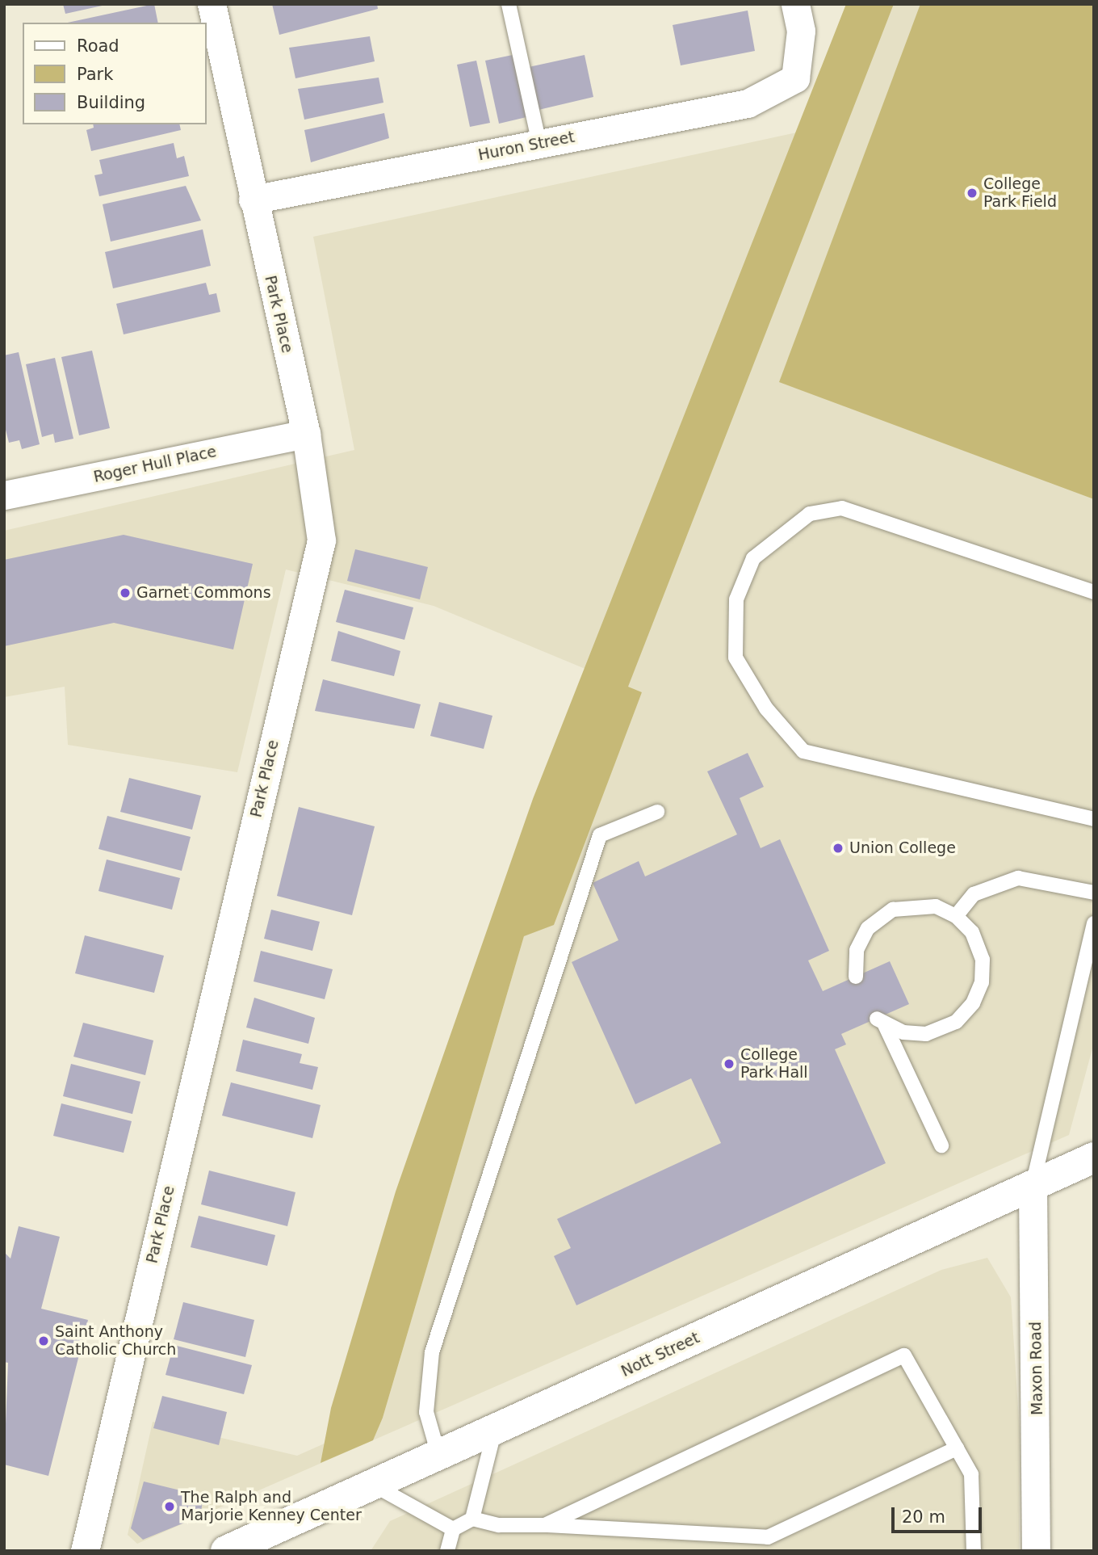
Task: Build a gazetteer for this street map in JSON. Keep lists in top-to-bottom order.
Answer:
{
  "streets": {
    "main road": ["Nott Street"],
    "street": [
      "Huron Street",
      "Park Place",
      "Roger Hull Place",
      "Maxon Road"
    ]
  },
  "crossings": [
    ["Huron Street", "Park Place"],
    ["Park Place", "Roger Hull Place"],
    ["Nott Street", "Maxon Road"]
  ],
  "places": [
    "College Park Field",
    "Garnet Commons",
    "Union College",
    "College Park Hall",
    "Saint Anthony Catholic Church",
    "The Ralph and Marjorie Kenney Center"
  ],
  "legend": ["Road", "Park", "Building"],
  "scale_bar": "20 m"
}
